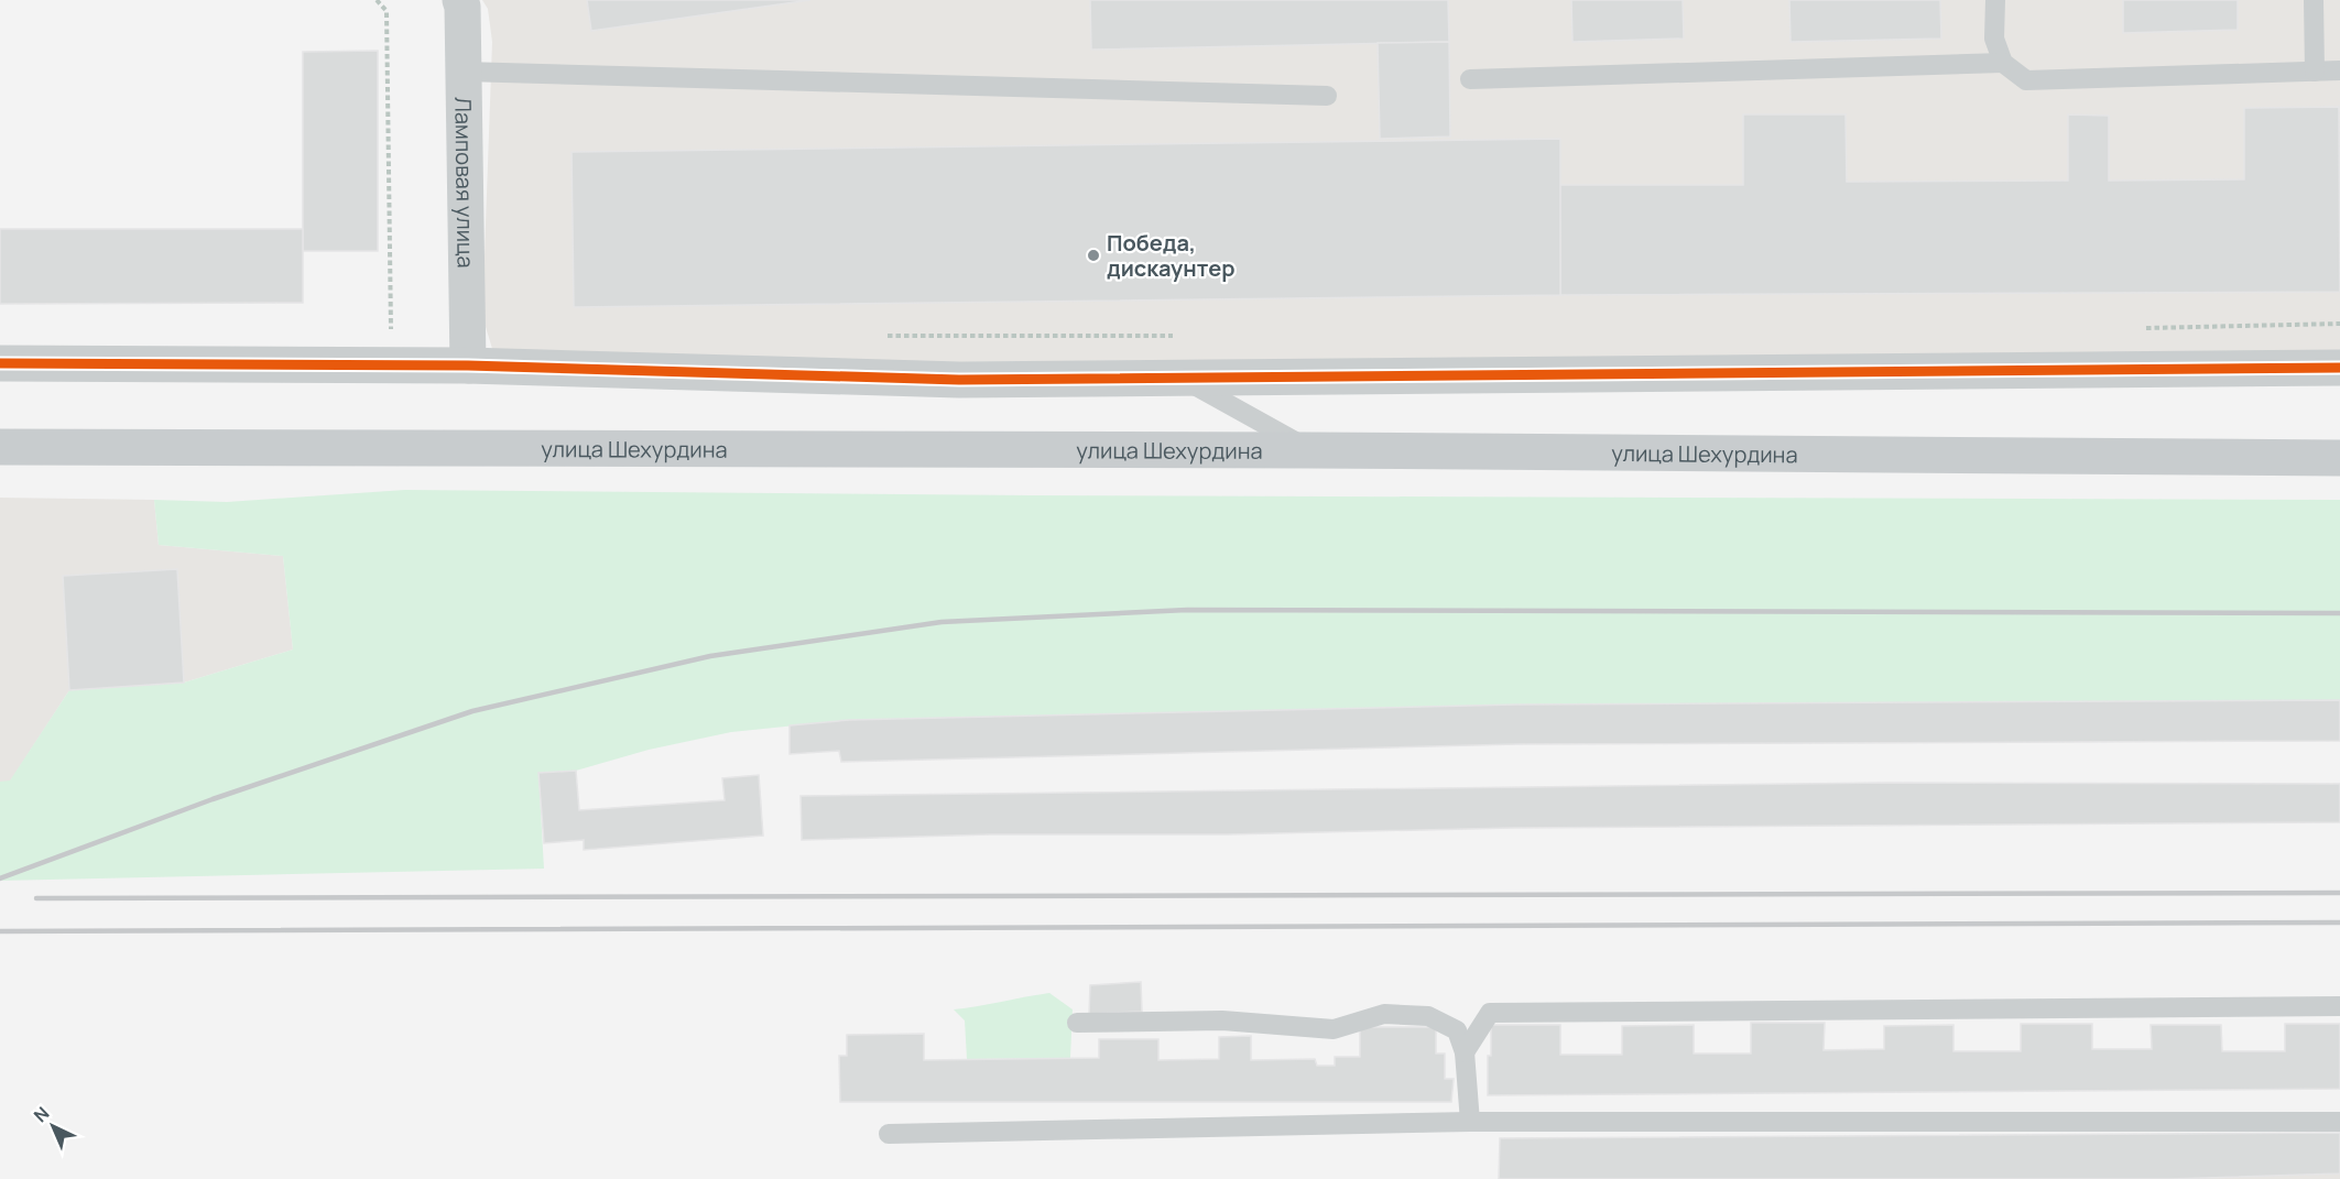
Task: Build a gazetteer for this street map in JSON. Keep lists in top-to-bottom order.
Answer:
{
  "streets": {
    "main road": ["улица Шехурдина"],
    "street": ["Ламповая улица"]
  },
  "places": ["Победа, дискаунтер"],
  "north": "top left"
}
